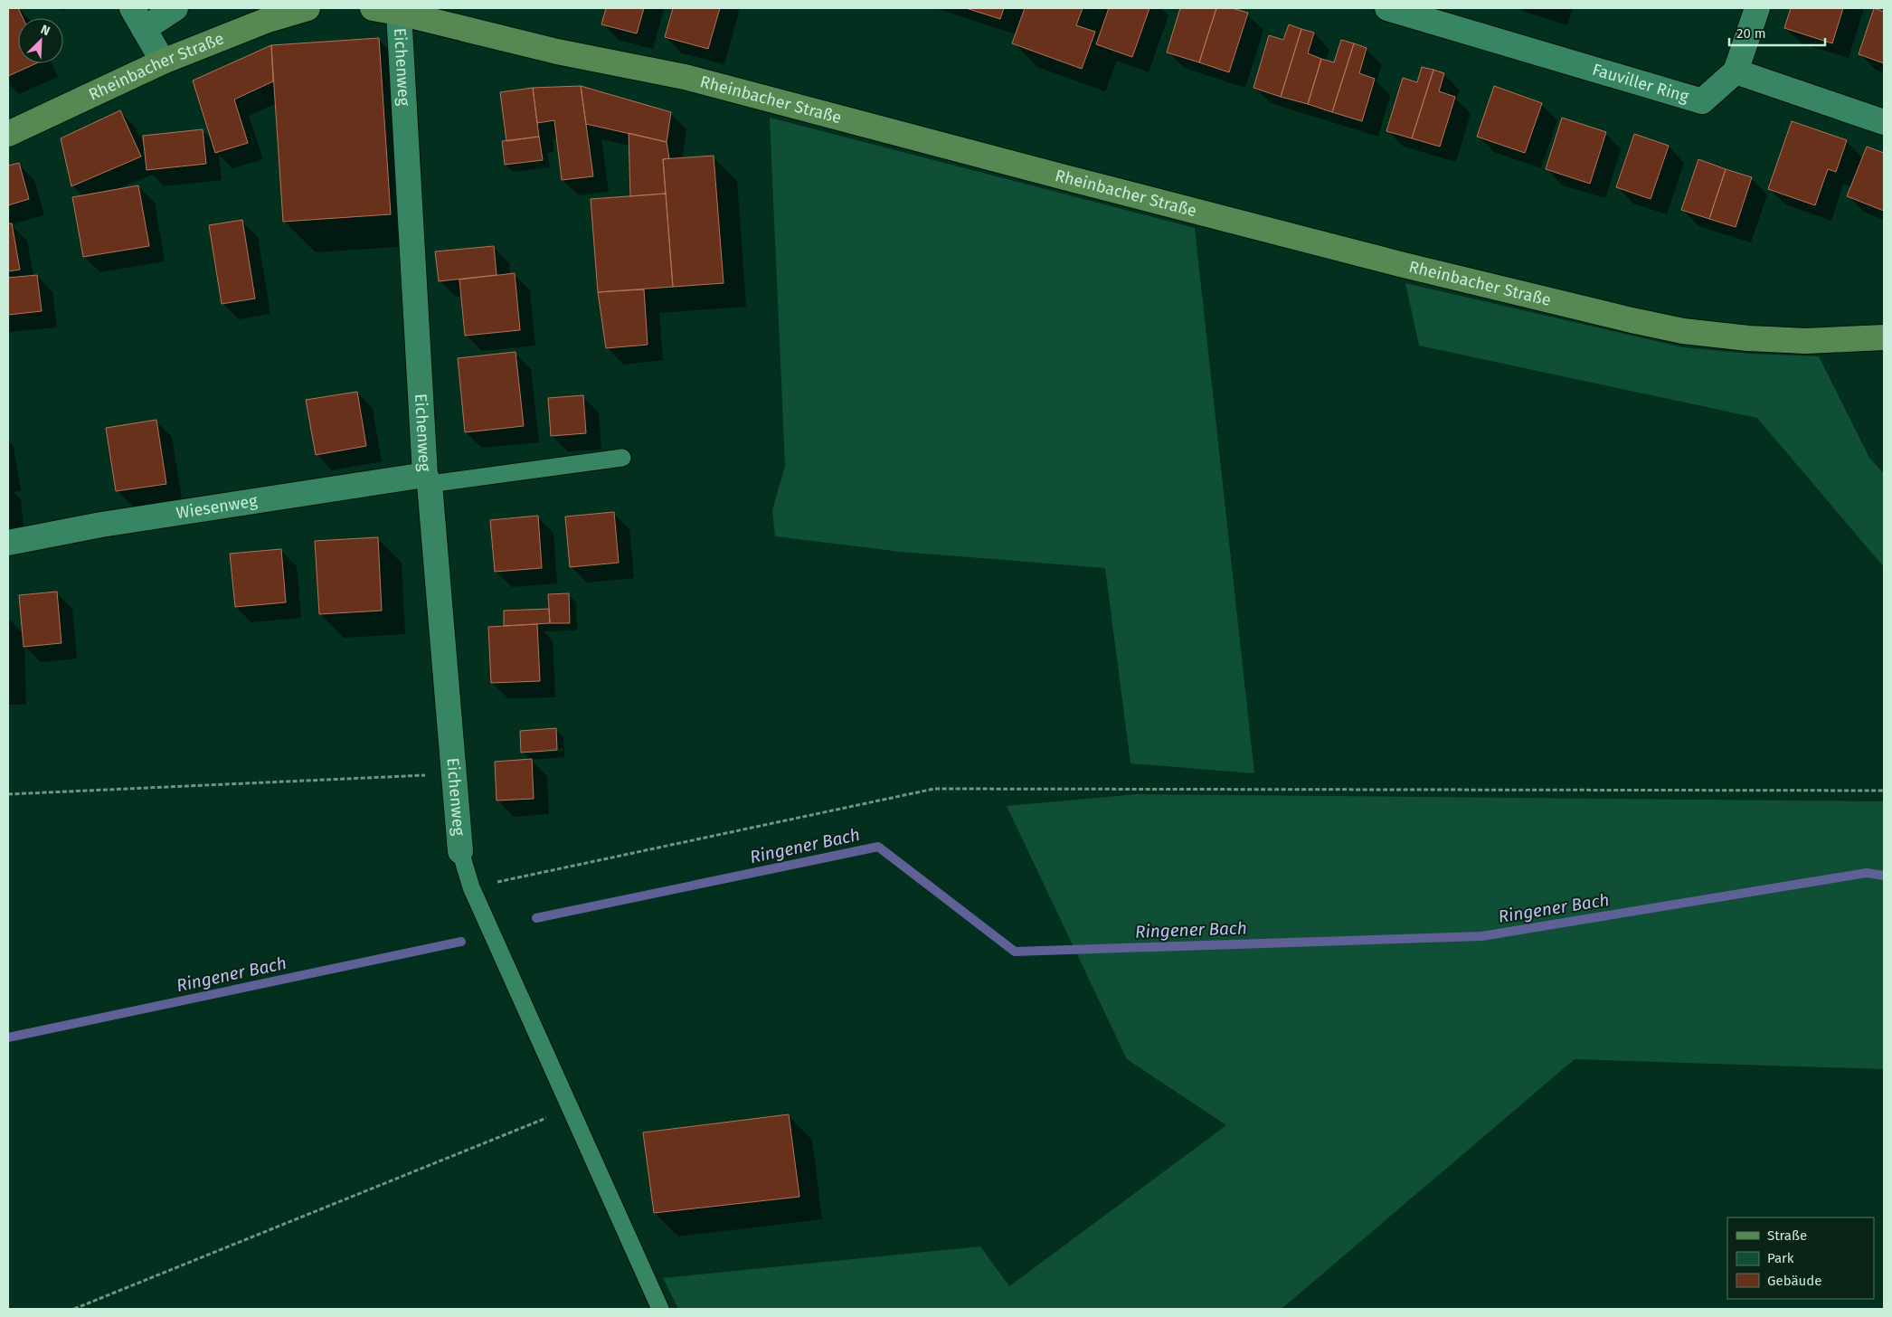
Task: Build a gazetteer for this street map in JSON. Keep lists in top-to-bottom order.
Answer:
{
  "streets": {
    "main road": ["Rheinbacher Straße"],
    "street": ["Eichenweg", "Fauviller Ring", "Wiesenweg"]
  },
  "crossings": [
    ["Rheinbacher Straße", "Eichenweg"],
    ["Eichenweg", "Wiesenweg"]
  ],
  "water": ["Ringener Bach"],
  "legend": ["Straße", "Park", "Gebäude"],
  "scale_bar": "20 m",
  "north": "top right"
}
